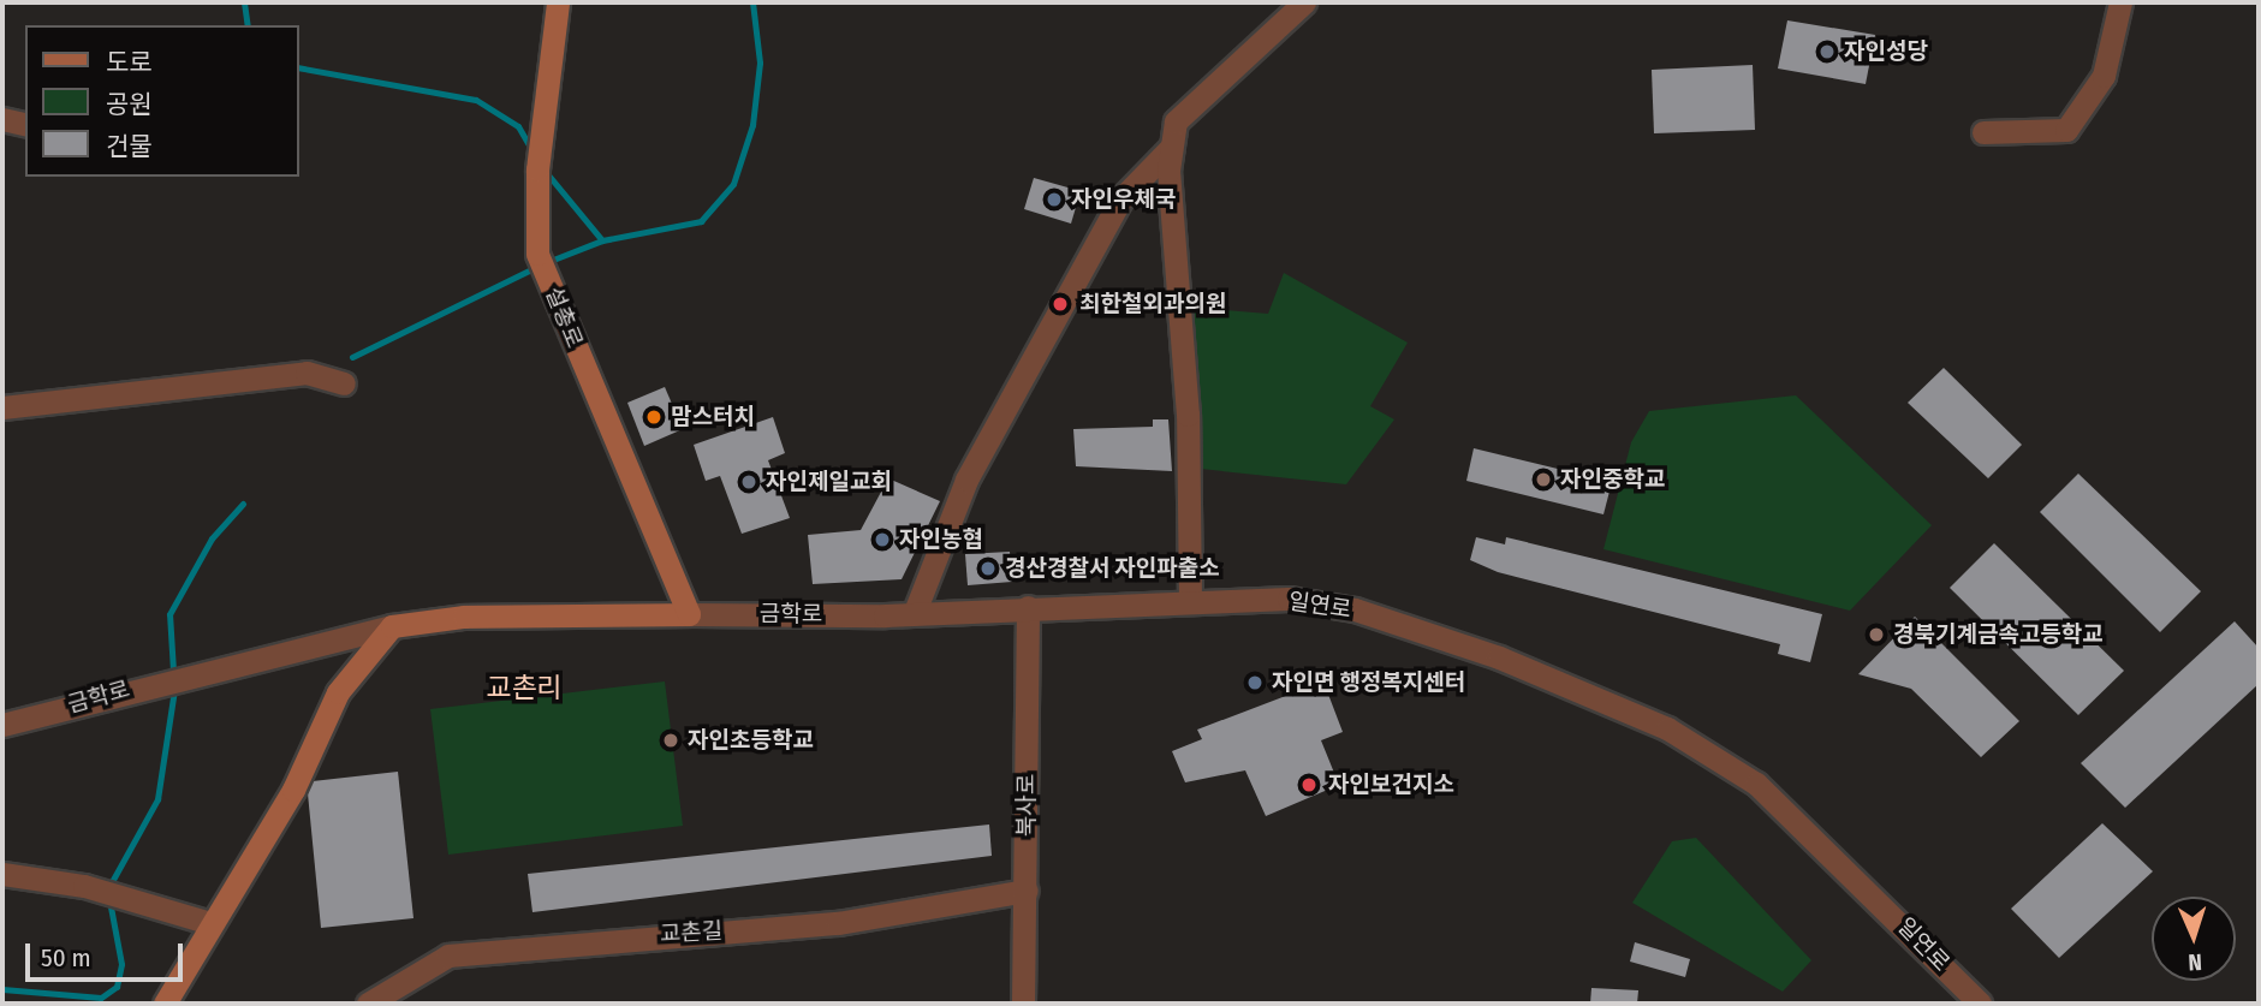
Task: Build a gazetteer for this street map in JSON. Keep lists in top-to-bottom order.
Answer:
{
  "streets": {
    "main road": ["설총로", "금학로"],
    "street": ["일연로", "북사로", "교촌길"]
  },
  "crossings": [
    ["설총로", "금학로"],
    ["일연로", "금학로"],
    ["금학로", "북사로"],
    ["북사로", "교촌길"]
  ],
  "districts": ["교촌리"],
  "places": [
    "자인성당",
    "자인우체국",
    "최한철외과의원",
    "맘스터치",
    "자인중학교",
    "자인제일교회",
    "자인농협",
    "경산경찰서 자인파출소",
    "경북기계금속고등학교",
    "자인면 행정복지센터",
    "자인초등학교",
    "자인보건지소"
  ],
  "legend": ["도로", "공원", "건물"],
  "scale_bar": "50 m",
  "north": "bottom"
}
